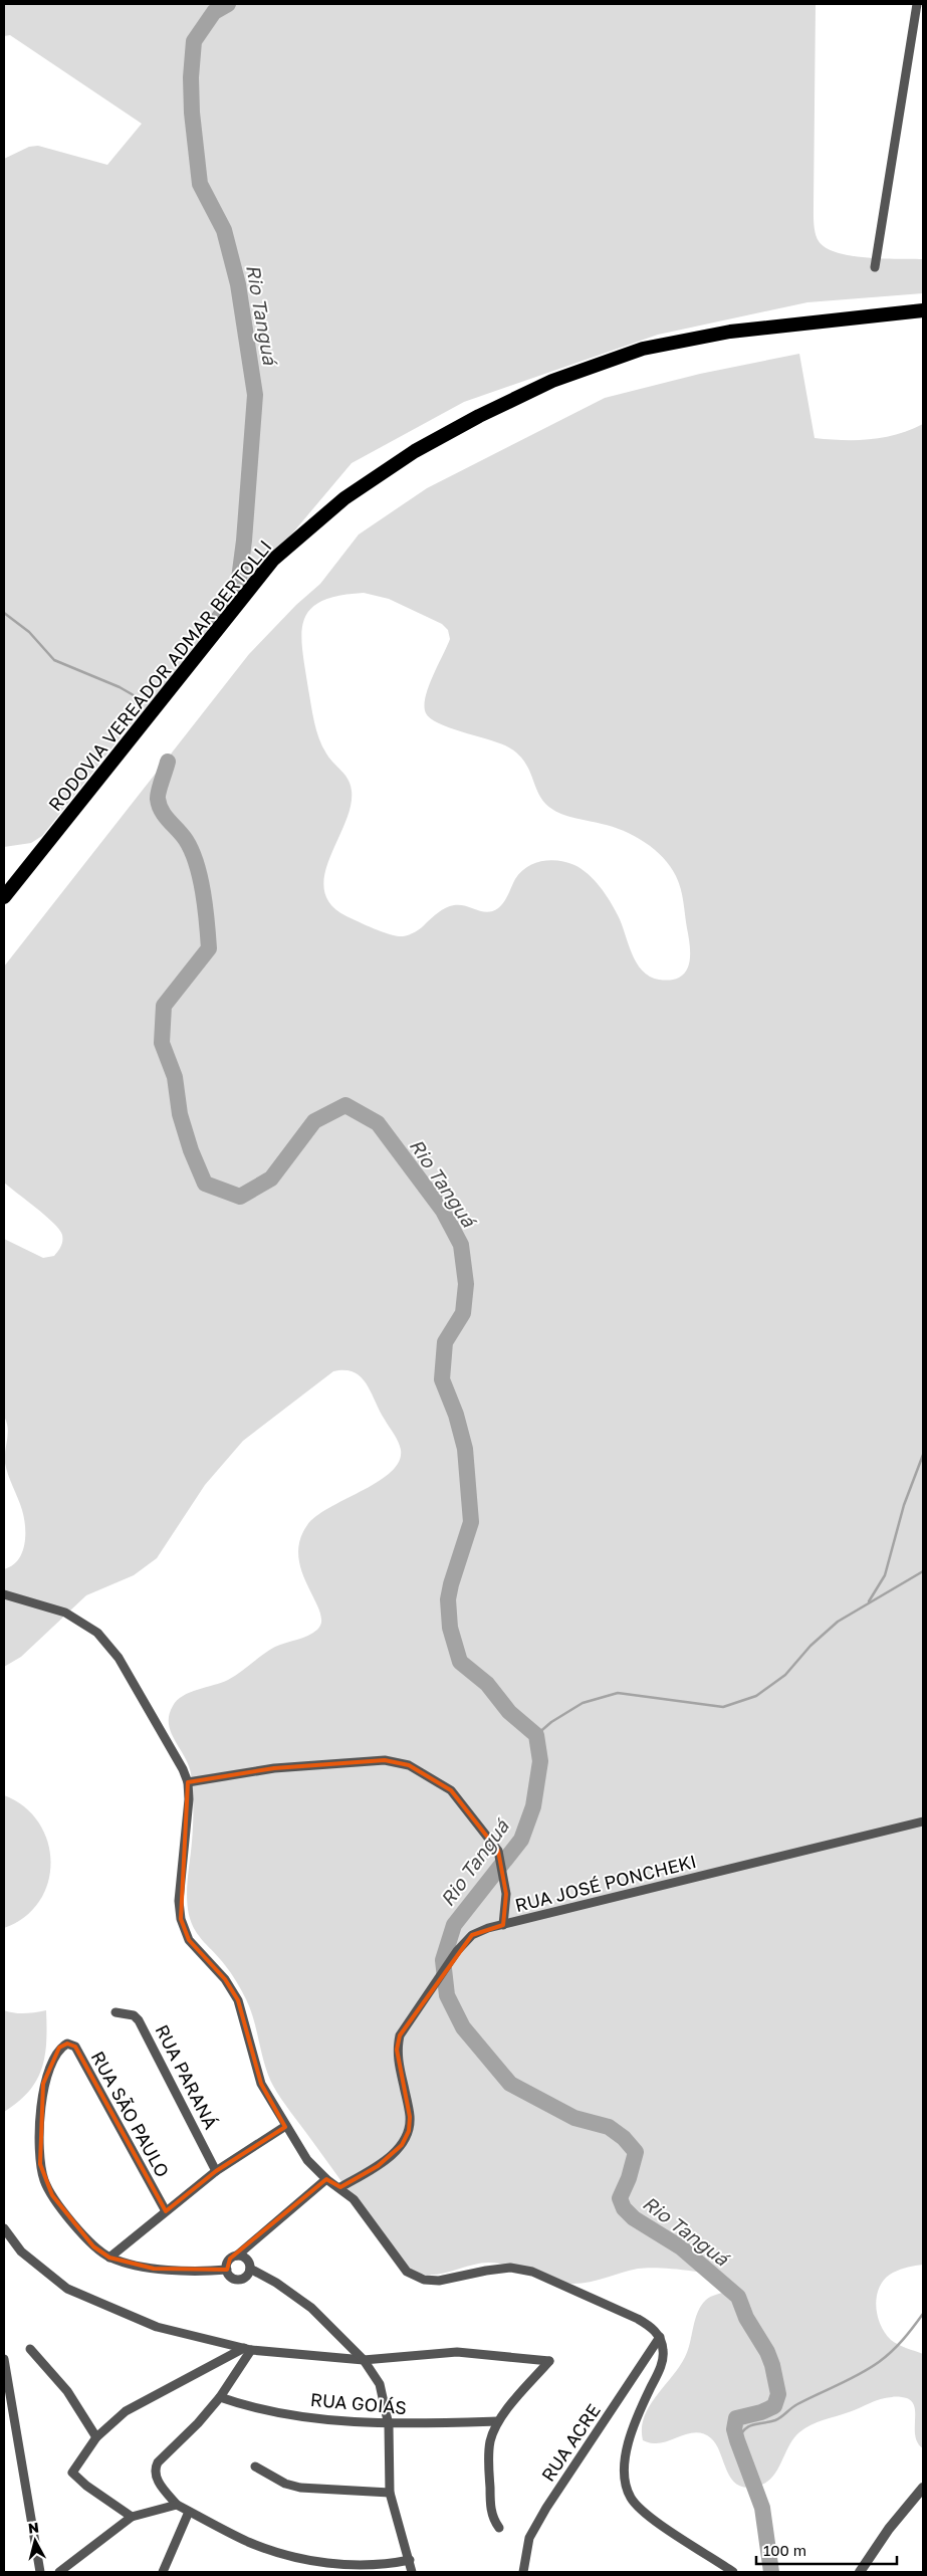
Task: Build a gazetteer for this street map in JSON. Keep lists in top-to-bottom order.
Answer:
{
  "streets": {
    "highway": ["RODOVIA VEREADOR ADMAR BERTOLLI"],
    "street": [
      "RUA JOSÉ PONCHEKI",
      "RUA PARANÁ",
      "RUA SÃO PAULO",
      "RUA GOIÁS",
      "RUA ACRE"
    ]
  },
  "water": ["Rio Tanguá"],
  "scale_bar": "100 m",
  "north": "top"
}
